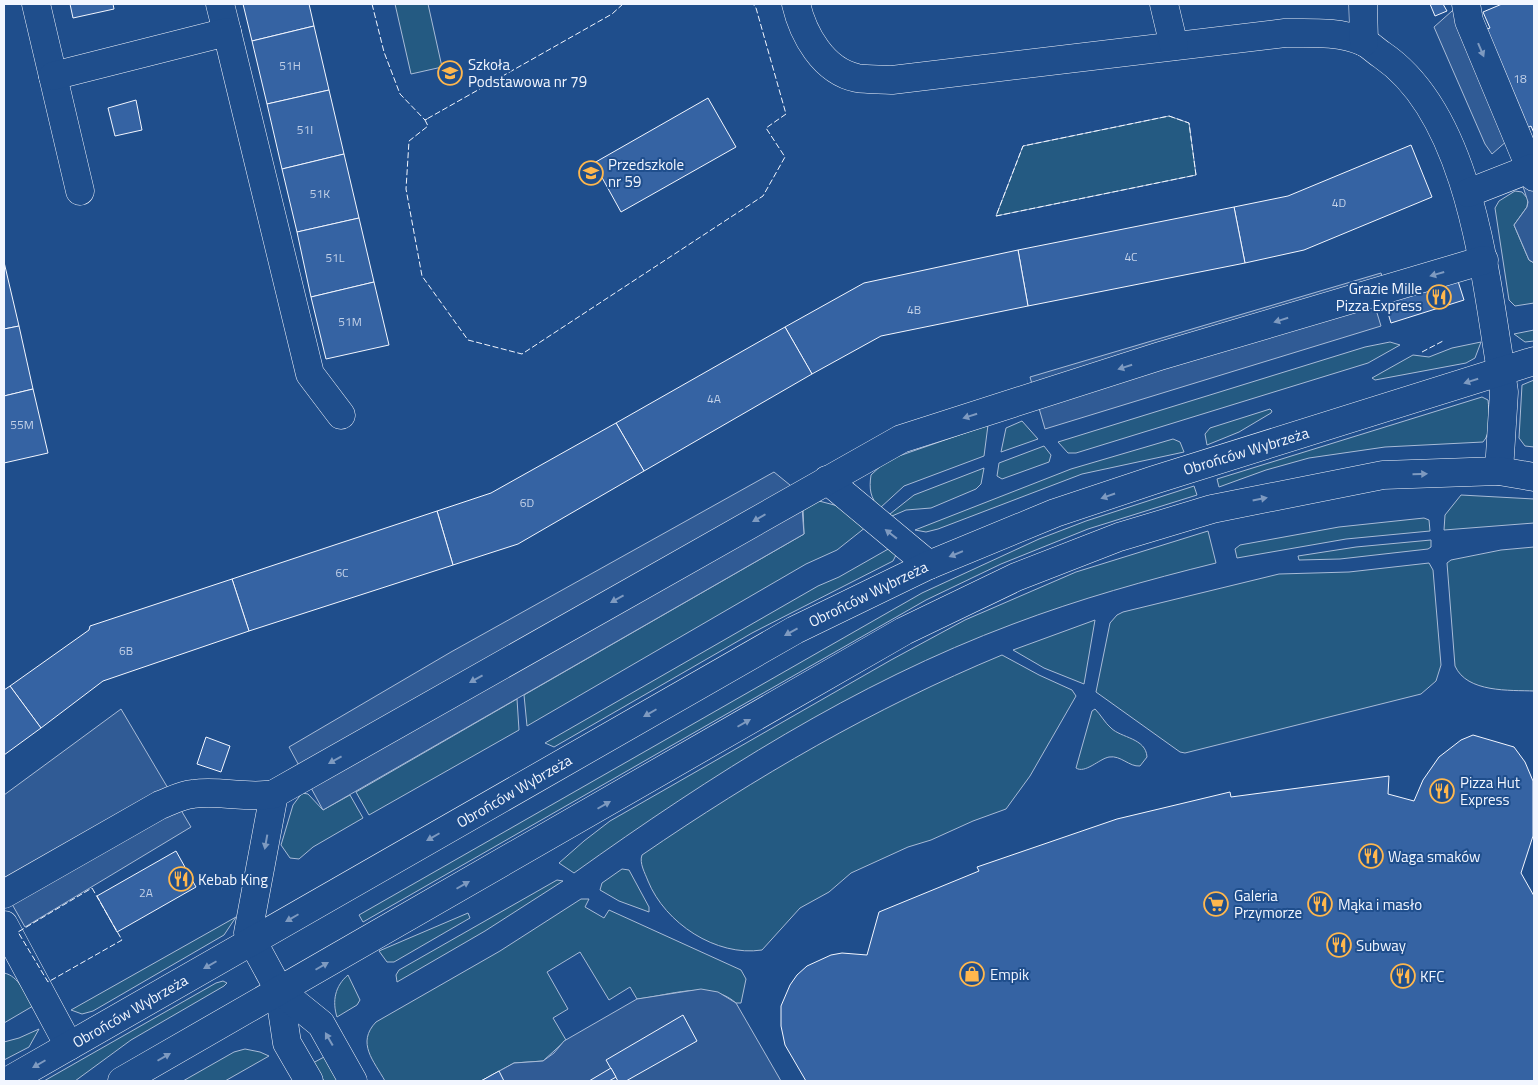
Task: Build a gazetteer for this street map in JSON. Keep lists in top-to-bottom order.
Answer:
{
  "streets": {
    "main road": ["Obrońców Wybrzeża"]
  },
  "places": {
    "school or university": ["Szkoła Podstawowa nr 79", "Przedszkole nr 59"],
    "restaurant": [
      "Grazie Mille Pizza Express",
      "Pizza Hut Express",
      "Waga smaków",
      "Kebab King",
      "Mąka i masło",
      "Subway",
      "KFC"
    ],
    "supermarket": ["Galeria Przymorze"],
    "shop": ["Empik"]
  },
  "house_numbers": [
    "51H",
    "18",
    "51I",
    "51K",
    "4D",
    "4C",
    "51L",
    "4B",
    "51M",
    "4A",
    "55M",
    "6D",
    "6C",
    "6B",
    "2A"
  ]
}
